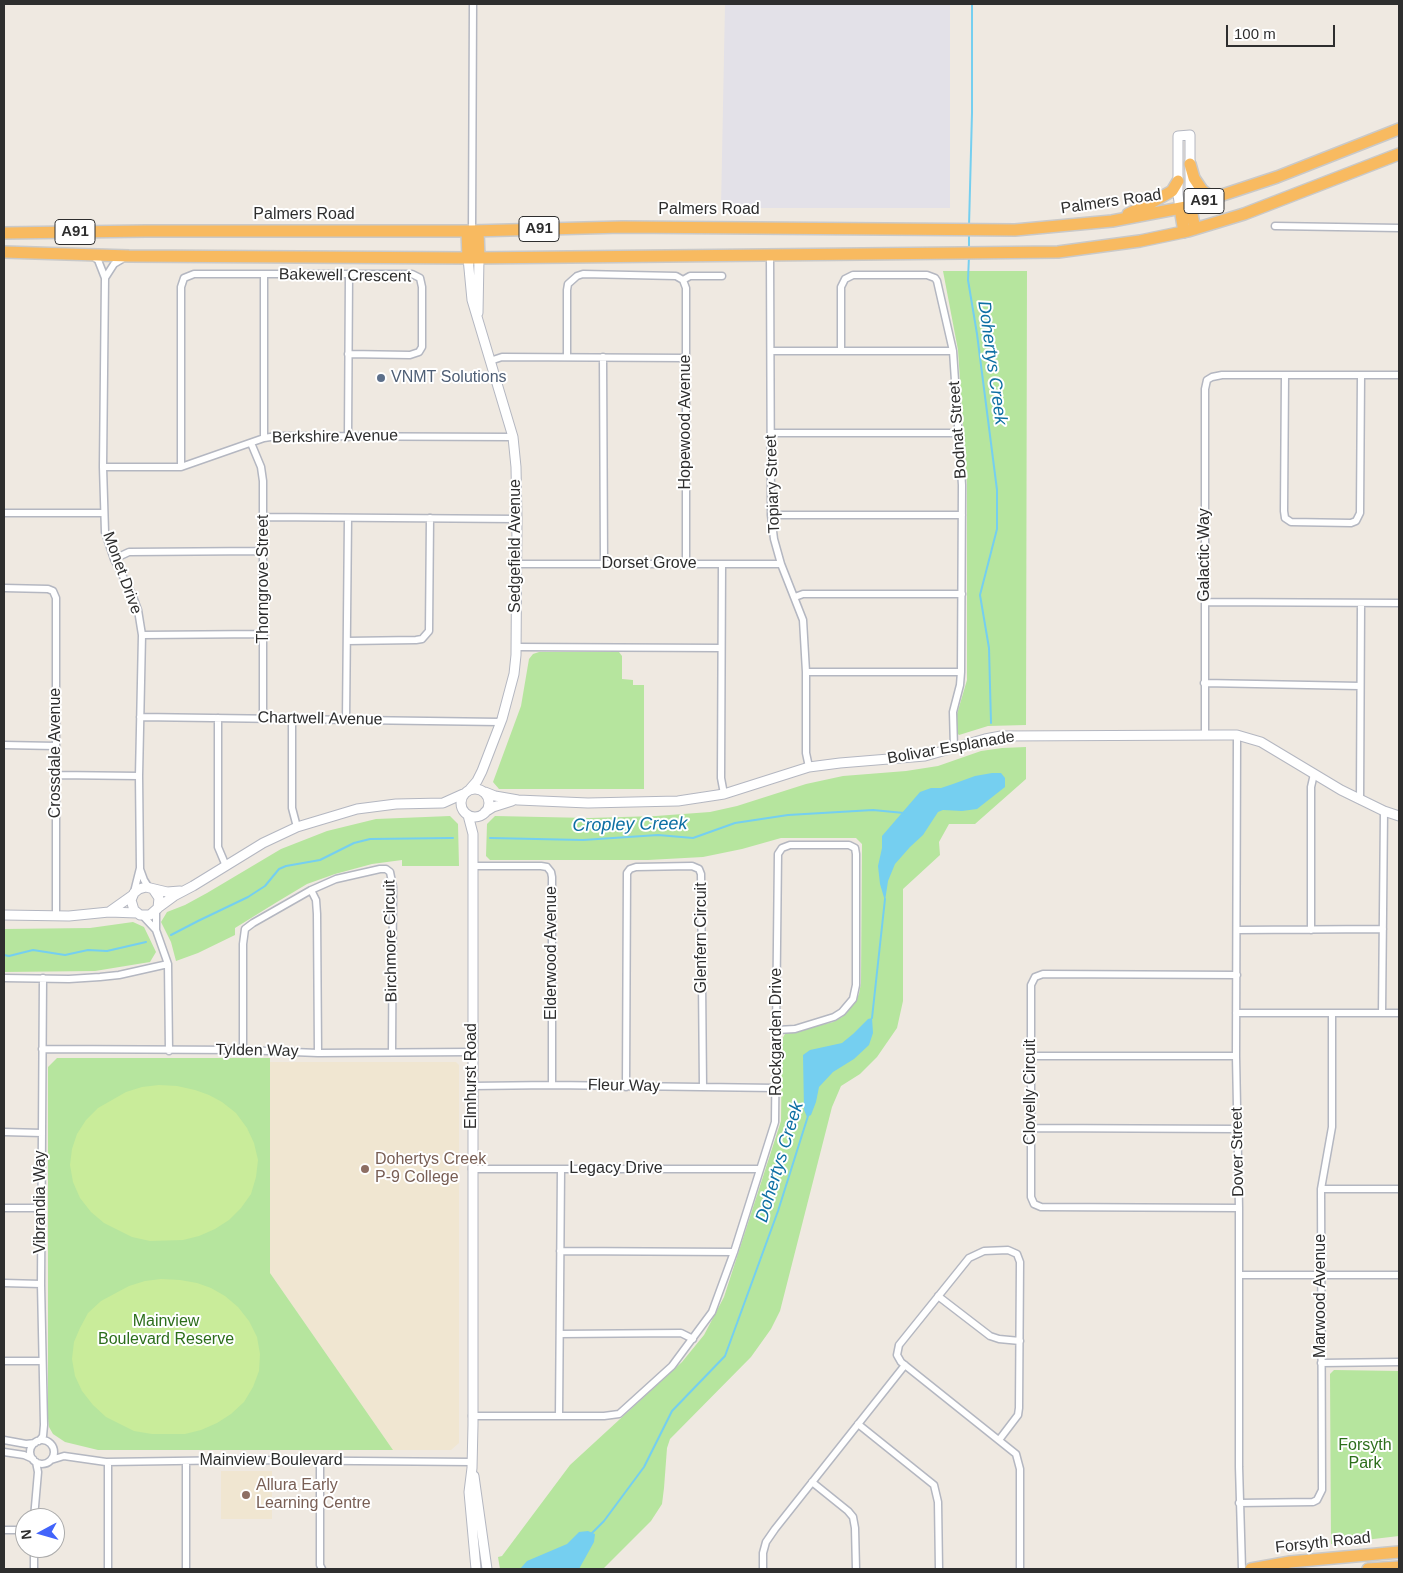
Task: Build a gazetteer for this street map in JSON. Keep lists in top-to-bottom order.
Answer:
{
  "streets": {
    "highway": ["A91", "Palmers Road", "Forsyth Road"],
    "street": [
      "Bakewell Crescent",
      "Hopewood Avenue",
      "Bodnat Street",
      "Berkshire Avenue",
      "Topiary Street",
      "Sedgefield Avenue",
      "Galactic Way",
      "Dorset Grove",
      "Monet Drive",
      "Thorngrove Street",
      "Chartwell Avenue",
      "Bolivar Esplanade",
      "Crossdale Avenue",
      "Glenfern Circuit",
      "Birchmore Circuit",
      "Elderwood Avenue",
      "Rockgarden Drive",
      "Tylden Way",
      "Elmhurst Road",
      "Fleur Way",
      "Clovelly Circuit",
      "Dover Street",
      "Legacy Drive",
      "Vibrandia Way",
      "Marwood Avenue",
      "Mainview Boulevard"
    ]
  },
  "crossings": [
    ["A91", "Topiary Street"],
    ["A91", "Sedgefield Avenue"],
    ["A91", "Monet Drive"],
    ["Bakewell Crescent", "Berkshire Avenue"],
    ["Hopewood Avenue", "Dorset Grove"],
    ["Bodnat Street", "Bolivar Esplanade"],
    ["Berkshire Avenue", "Sedgefield Avenue"],
    ["Berkshire Avenue", "Monet Drive"],
    ["Berkshire Avenue", "Thorngrove Street"],
    ["Topiary Street", "Dorset Grove"],
    ["Topiary Street", "Bolivar Esplanade"],
    ["Sedgefield Avenue", "Dorset Grove"],
    ["Sedgefield Avenue", "Chartwell Avenue"],
    ["Sedgefield Avenue", "Bolivar Esplanade"],
    ["Sedgefield Avenue", "Elmhurst Road"],
    ["Galactic Way", "Bolivar Esplanade"],
    ["Monet Drive", "Chartwell Avenue"],
    ["Thorngrove Street", "Chartwell Avenue"],
    ["Bolivar Esplanade", "Elmhurst Road"],
    ["Bolivar Esplanade", "Dover Street"],
    ["Glenfern Circuit", "Fleur Way"],
    ["Birchmore Circuit", "Tylden Way"],
    ["Elderwood Avenue", "Elmhurst Road"],
    ["Elderwood Avenue", "Fleur Way"],
    ["Rockgarden Drive", "Elmhurst Road"],
    ["Rockgarden Drive", "Fleur Way"],
    ["Rockgarden Drive", "Legacy Drive"],
    ["Tylden Way", "Elmhurst Road"],
    ["Tylden Way", "Vibrandia Way"],
    ["Elmhurst Road", "Fleur Way"],
    ["Elmhurst Road", "Legacy Drive"],
    ["Elmhurst Road", "Mainview Boulevard"],
    ["Clovelly Circuit", "Dover Street"],
    ["Dover Street", "Marwood Avenue"],
    ["Vibrandia Way", "Mainview Boulevard"]
  ],
  "water": ["Dohertys Creek", "Cropley Creek"],
  "parks": ["Mainview Boulevard Reserve", "Forsyth Park"],
  "places": ["VNMT Solutions", "Dohertys Creek P-9 College", "Allura Early Learning Centre"],
  "scale_bar": "100 m",
  "north": "left"
}
